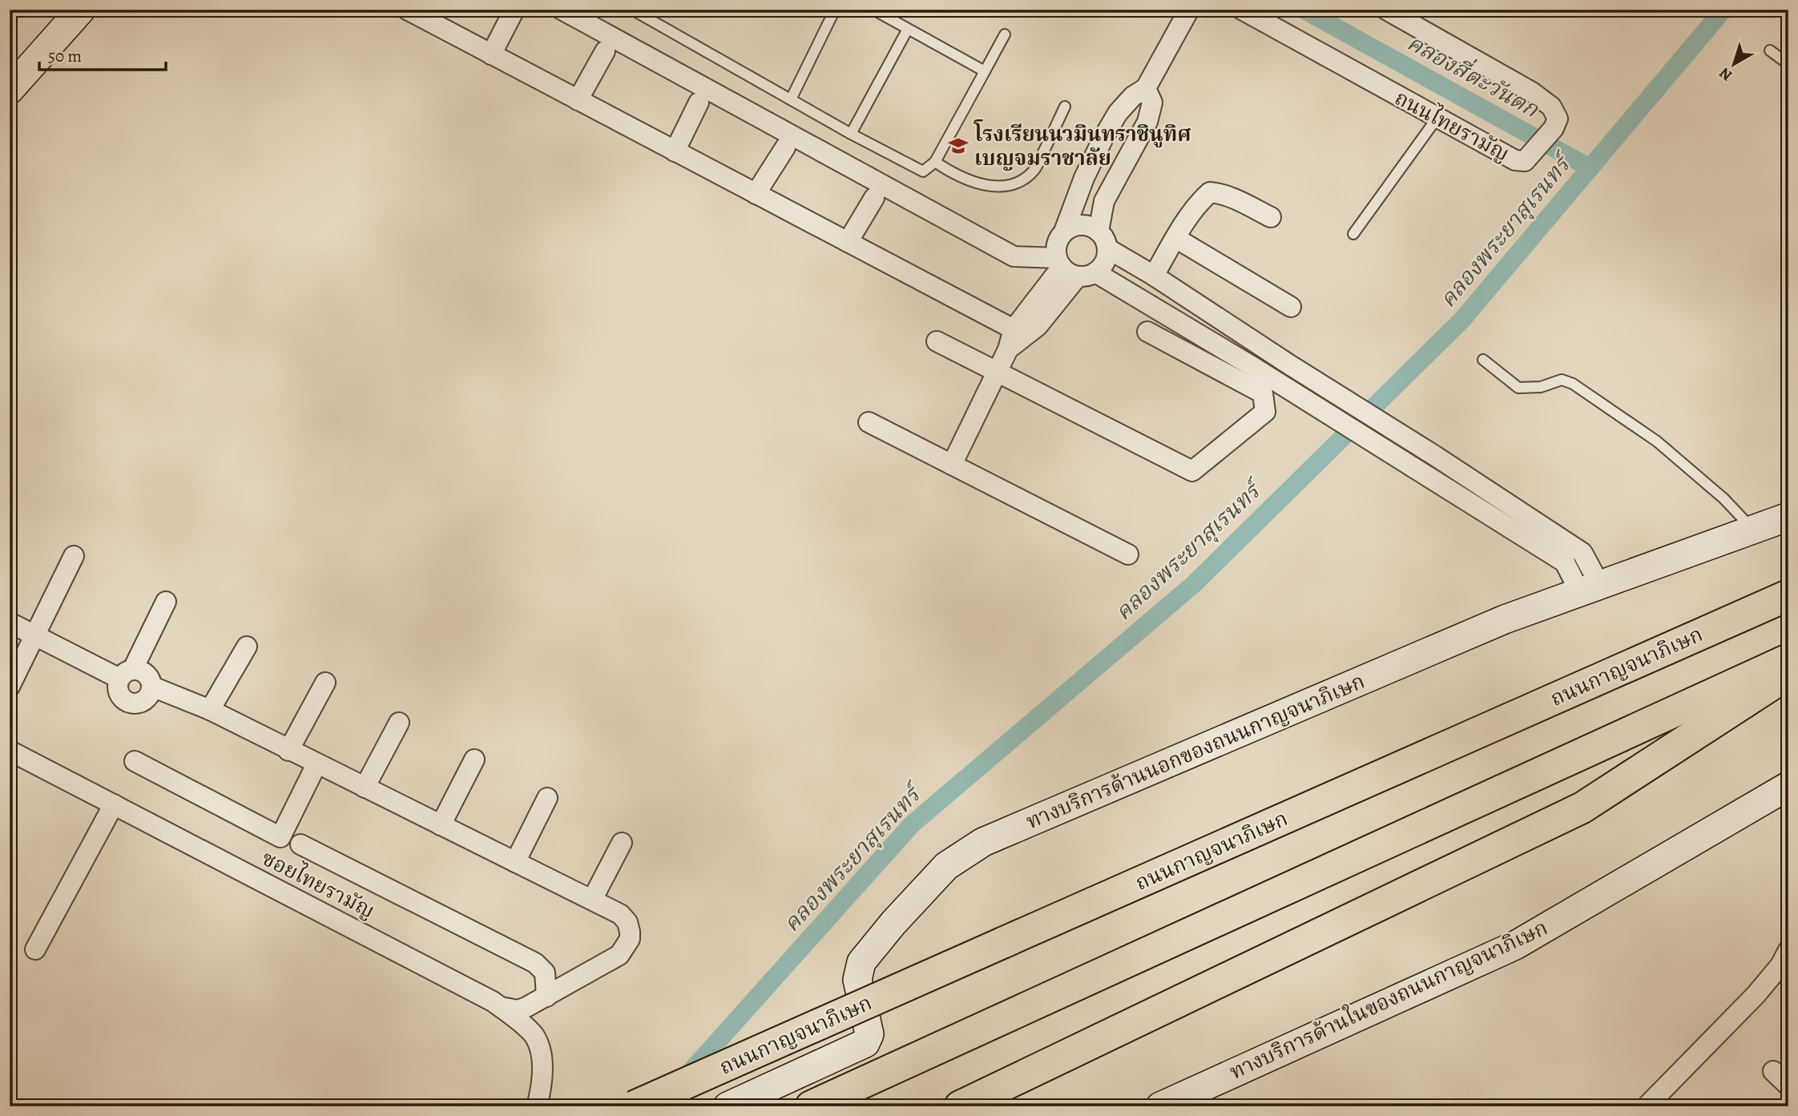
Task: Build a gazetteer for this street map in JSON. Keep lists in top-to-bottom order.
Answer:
{
  "streets": {
    "highway": ["ถนนกาญจนาภิเษก"],
    "main road": ["ทางบริการด้านนอกของถนนกาญจนาภิเษก", "ทางบริการด้านในของถนนกาญจนาภิเษก"],
    "street": ["ถนนไทยรามัญ", "ซอยไทยรามัญ"]
  },
  "water": ["คลองสี่ตะวันตก", "คลองพระยาสุเรนทร์"],
  "places": {
    "school or university": ["โรงเรียนนวมินทราชินูทิศ เบญจมราชาลัย"]
  },
  "scale_bar": "50 m",
  "north": "bottom left"
}
